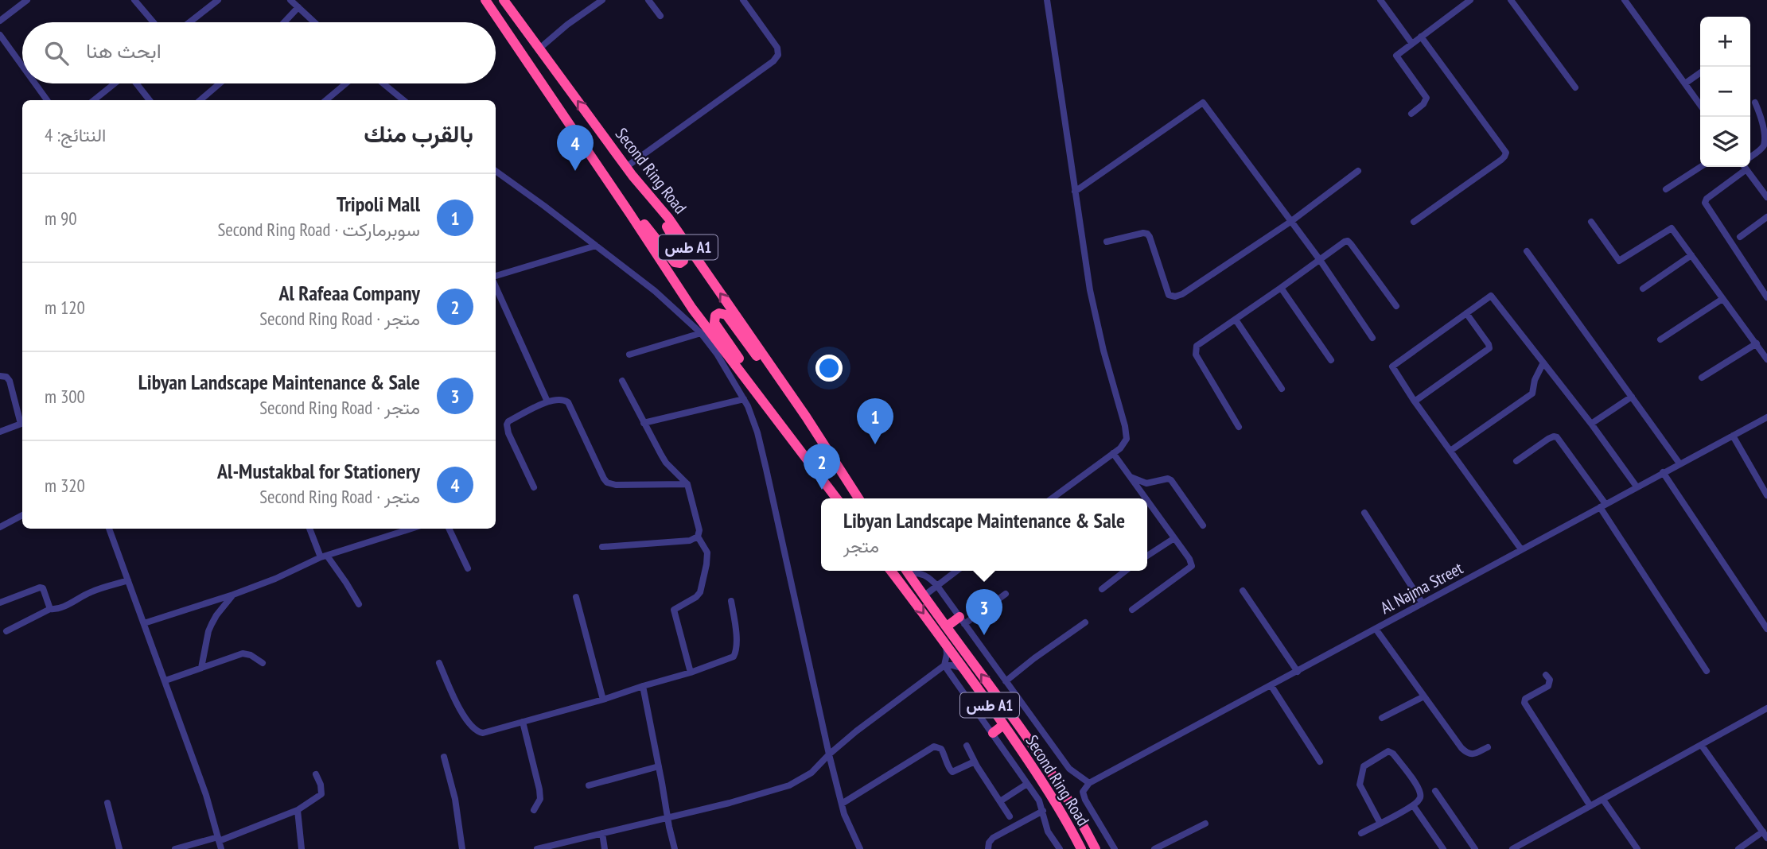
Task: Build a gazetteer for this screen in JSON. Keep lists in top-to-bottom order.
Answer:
{
  "streets": {
    "highway": ["Second Ring Road", "طس A1"],
    "street": ["Al Najma Street"]
  },
  "page": {
    "map_buttons": ["+", "−"],
    "search": "ابحث هنا",
    "heading": ["بالقرب منك", "النتائج: 4"],
    "pins": [
      "4",
      "1",
      "2",
      "3"
    ],
    "list": [
      {
        "mark": "1",
        "name": "Tripoli Mall",
        "note": "سوبرماركت · Second Ring Road",
        "value": "90 m"
      },
      {
        "mark": "2",
        "name": "Al Rafeaa Company",
        "note": "متجر · Second Ring Road",
        "value": "120 m"
      },
      {
        "mark": "3",
        "name": "Libyan Landscape Maintenance & Sale",
        "note": "متجر · Second Ring Road",
        "value": "300 m"
      },
      {
        "mark": "4",
        "name": "Al-Mustakbal for Stationery",
        "note": "متجر · Second Ring Road",
        "value": "320 m"
      }
    ],
    "popup": ["Libyan Landscape Maintenance & Sale", "متجر"]
  }
}
